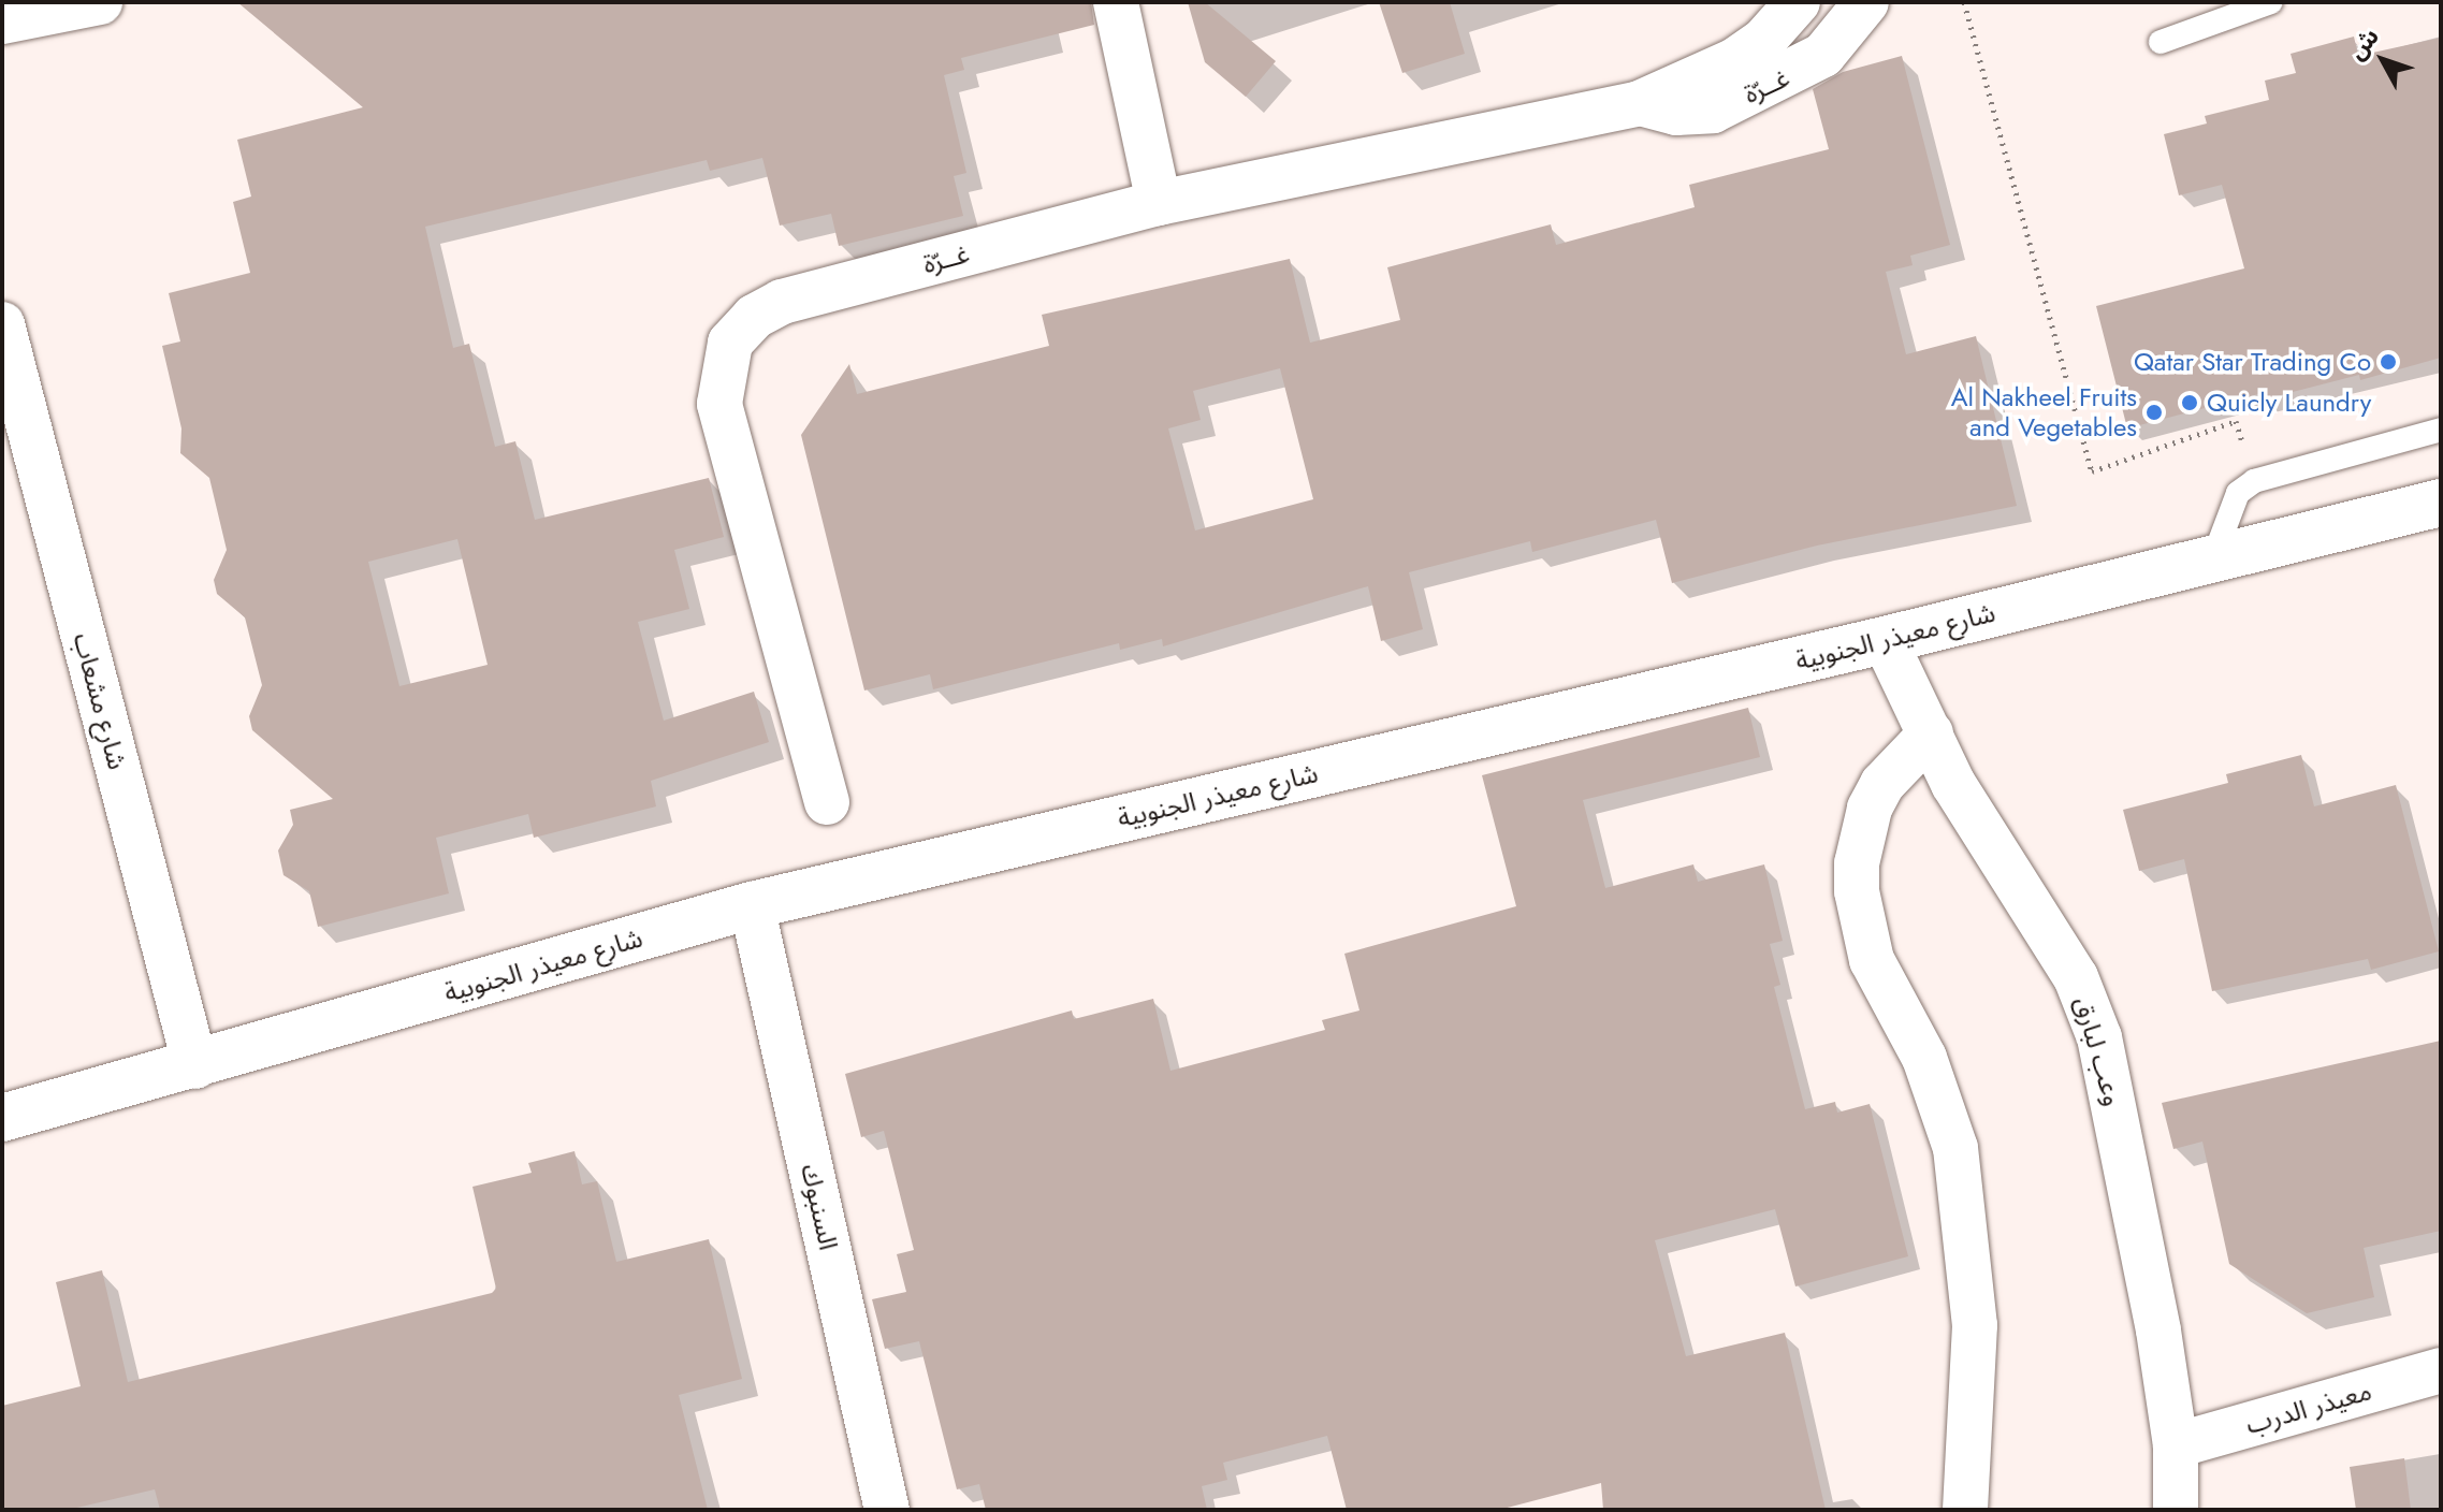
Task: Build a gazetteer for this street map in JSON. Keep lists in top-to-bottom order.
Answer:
{
  "streets": {
    "street": [
      "غــرّة",
      "شارع معيذر الجنوبية",
      "شارع مشعاب",
      "وعب لبارق",
      "السنبوك",
      "معيذر الدرب"
    ]
  },
  "crossings": [
    ["شارع معيذر الجنوبية", "شارع مشعاب"],
    ["شارع معيذر الجنوبية", "وعب لبارق"],
    ["شارع معيذر الجنوبية", "السنبوك"],
    ["وعب لبارق", "معيذر الدرب"]
  ],
  "places": ["Qatar Star Trading Co", "Quicly Laundry", "Al Nakheel Fruits and Vegetables"],
  "north": "top left"
}
